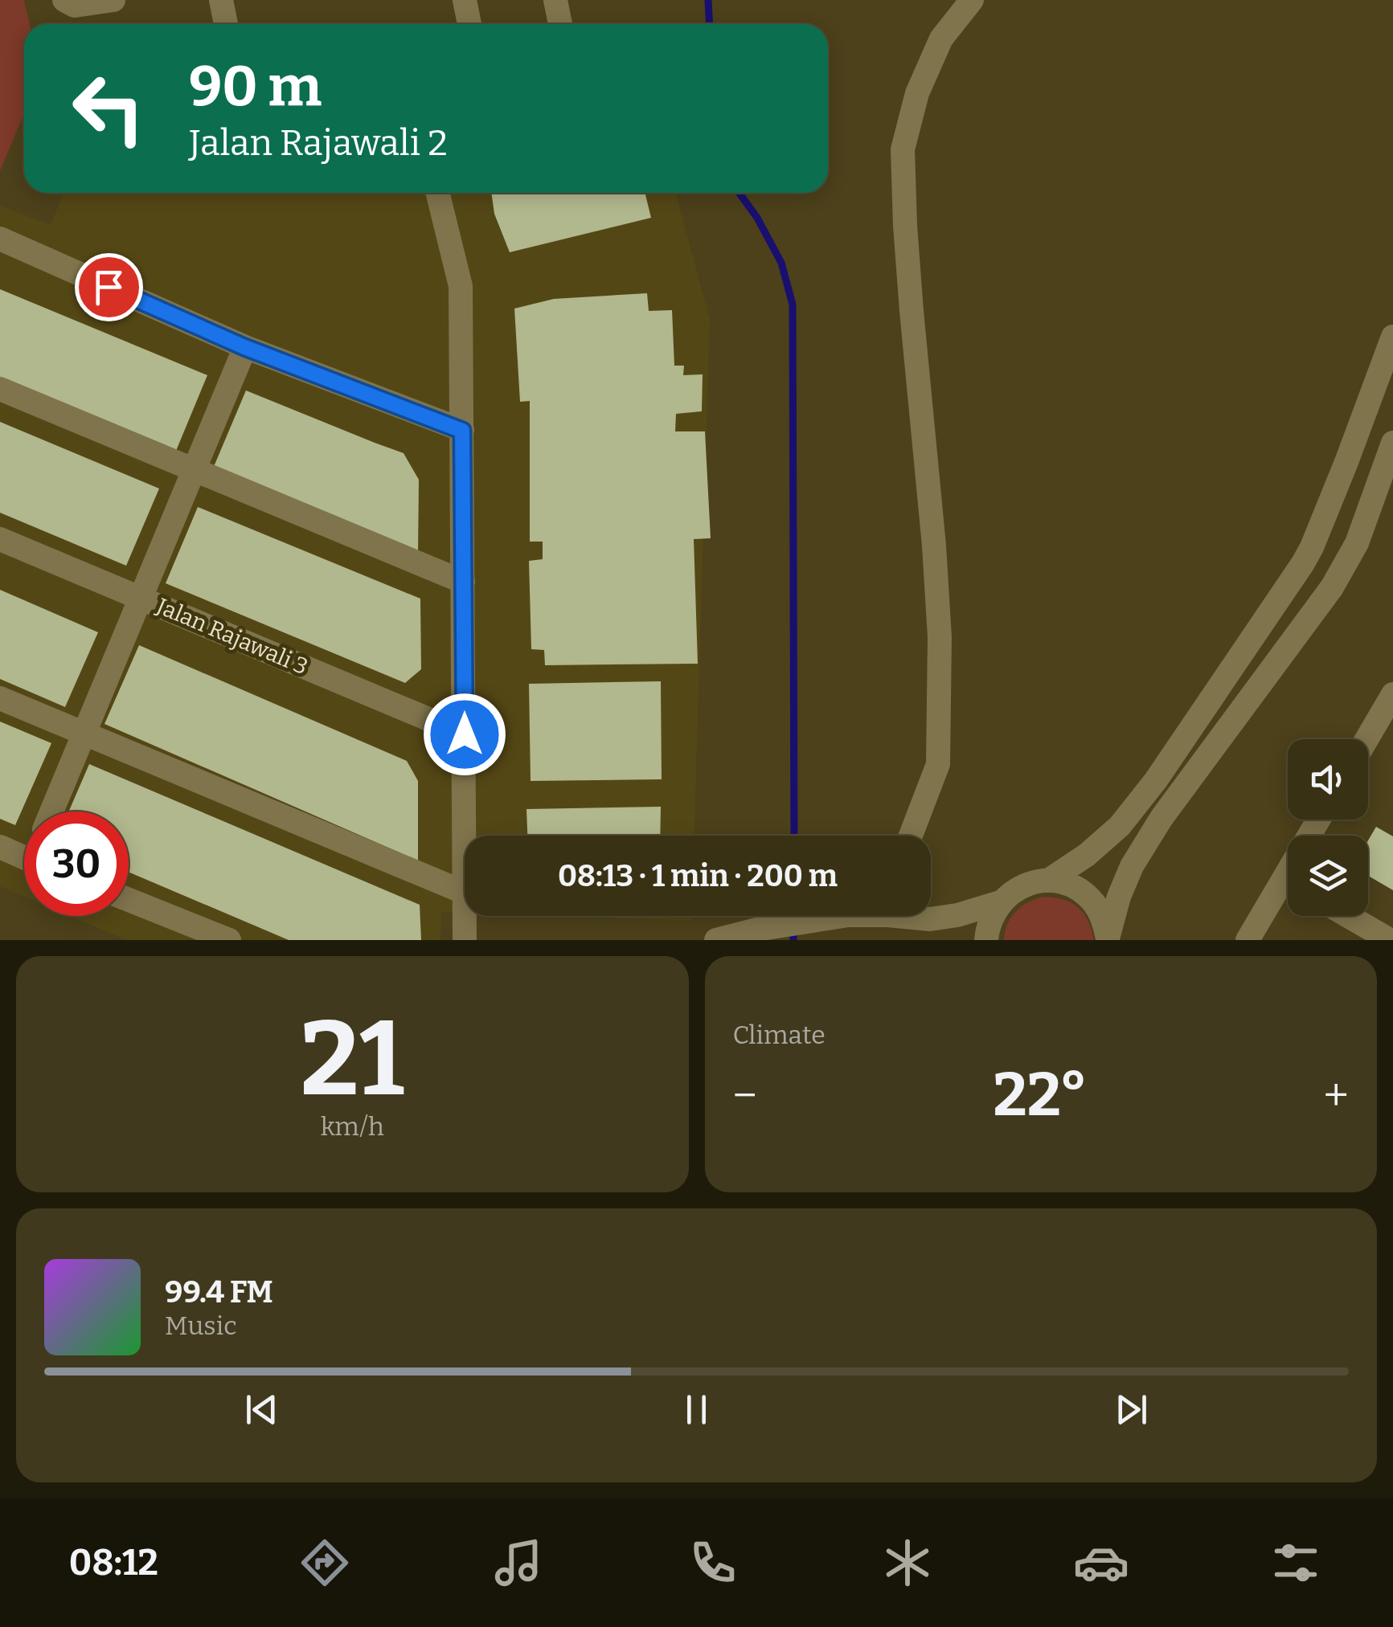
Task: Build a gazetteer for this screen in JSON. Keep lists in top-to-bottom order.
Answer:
{
  "streets": {
    "street": ["Jalan Rajawali 3"]
  },
  "page": {
    "turn": ["90 m", "Jalan Rajawali 2"],
    "limit": "30",
    "trip": "08:13 · 1 min · 200 m",
    "tile": [
      ["21", "km/h"],
      "Climate"
    ],
    "heat": ["−", "22°", "+"],
    "song": ["99.4 FM", "Music"],
    "tabs": "08:12"
  }
}
